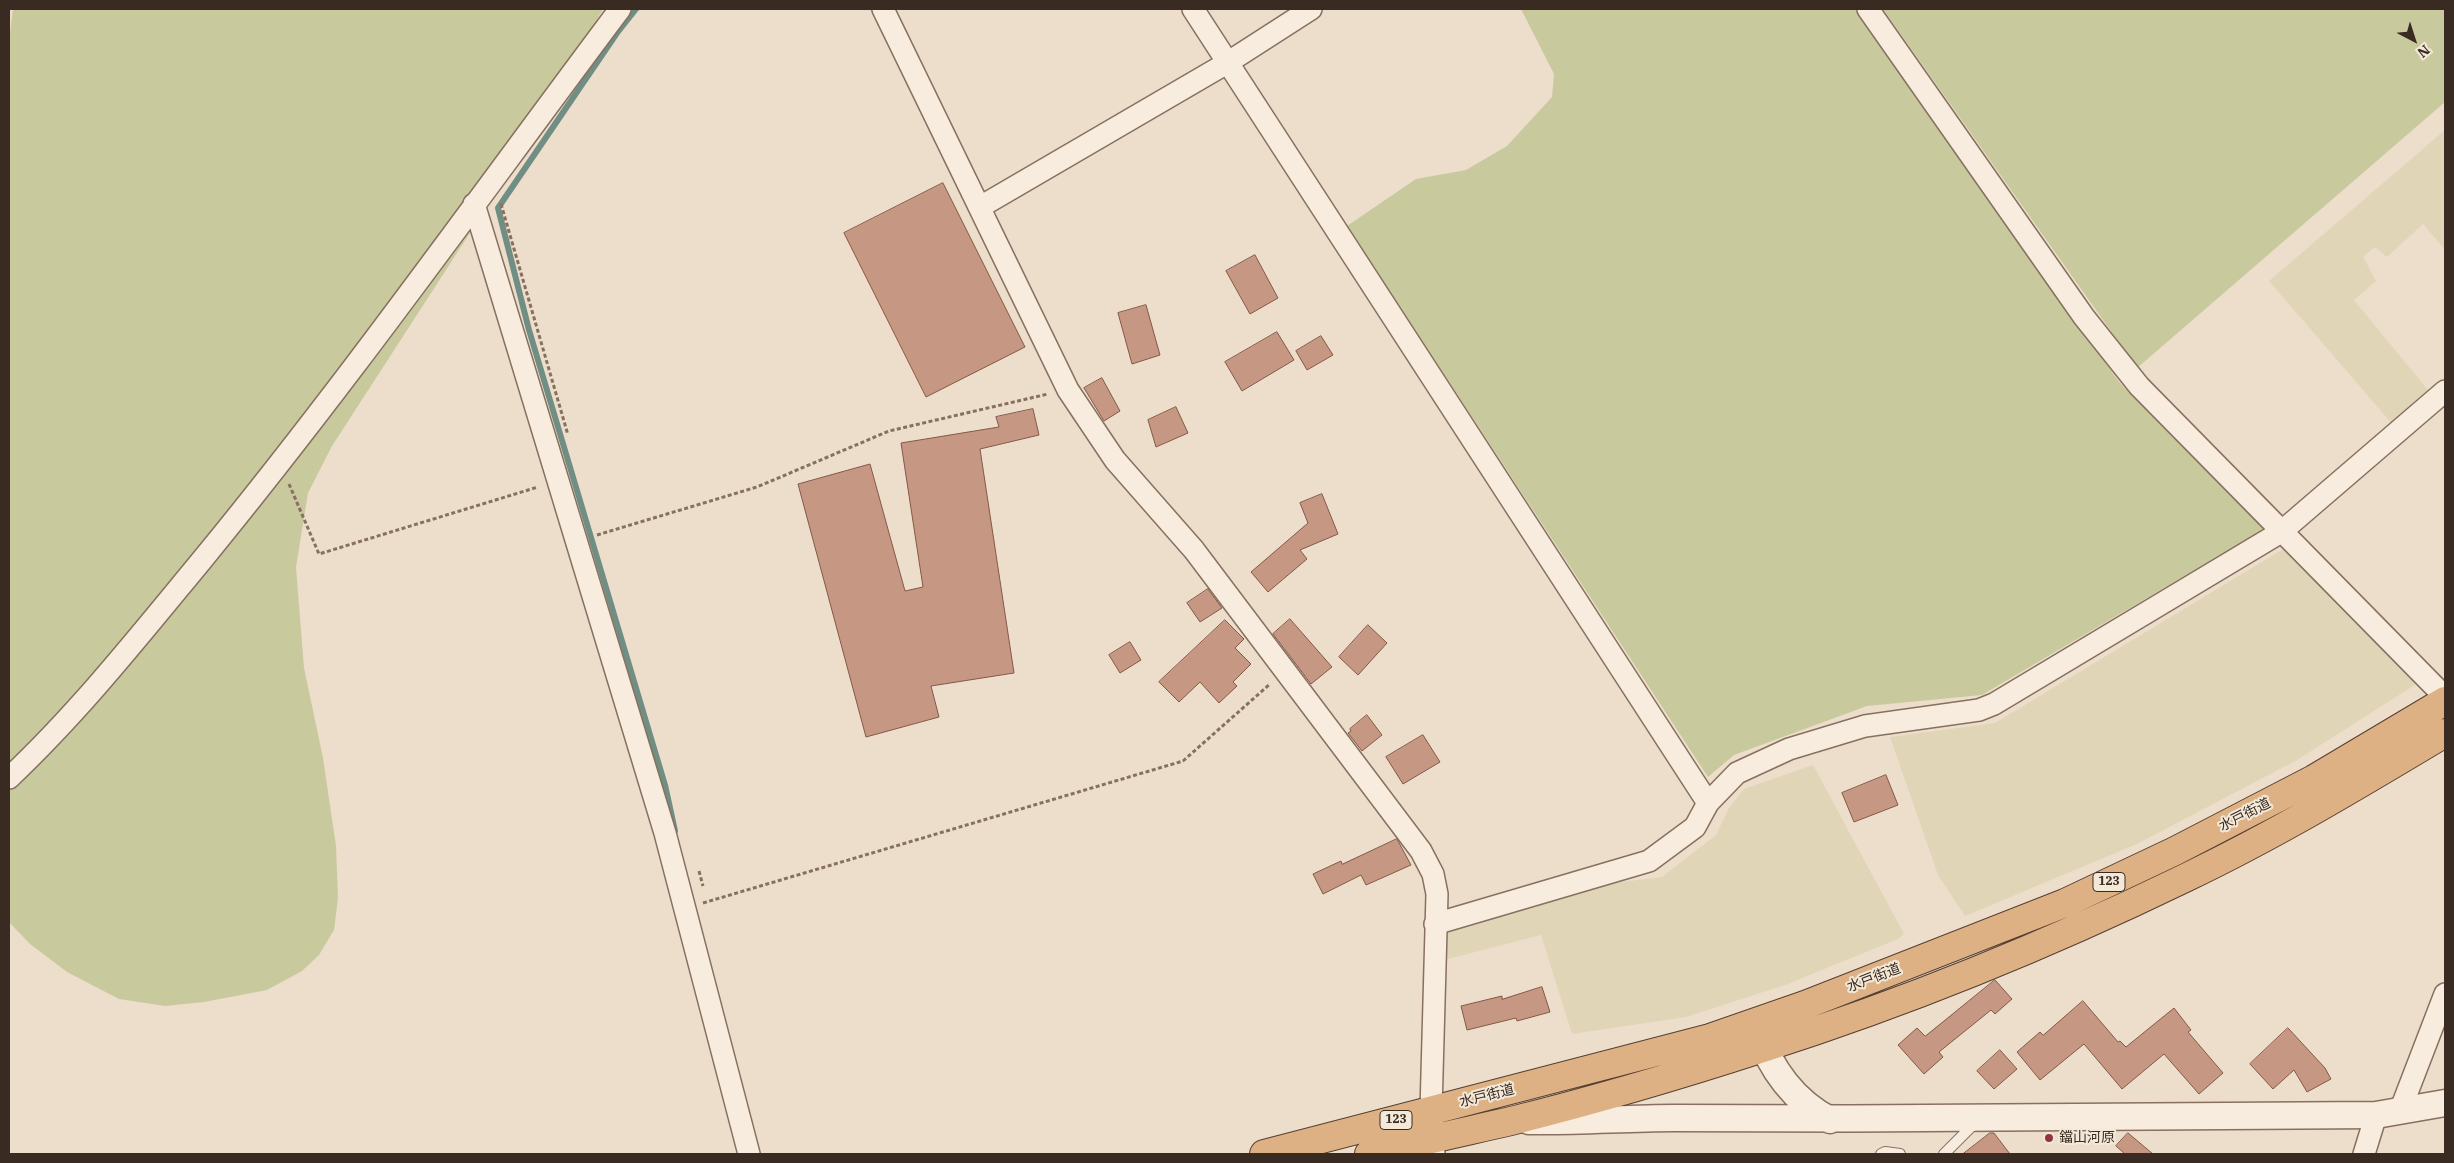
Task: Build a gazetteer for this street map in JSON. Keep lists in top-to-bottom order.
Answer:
{
  "streets": {
    "highway": ["水戸街道", "123"]
  },
  "places": ["鐺山河原"],
  "north": "bottom right"
}
